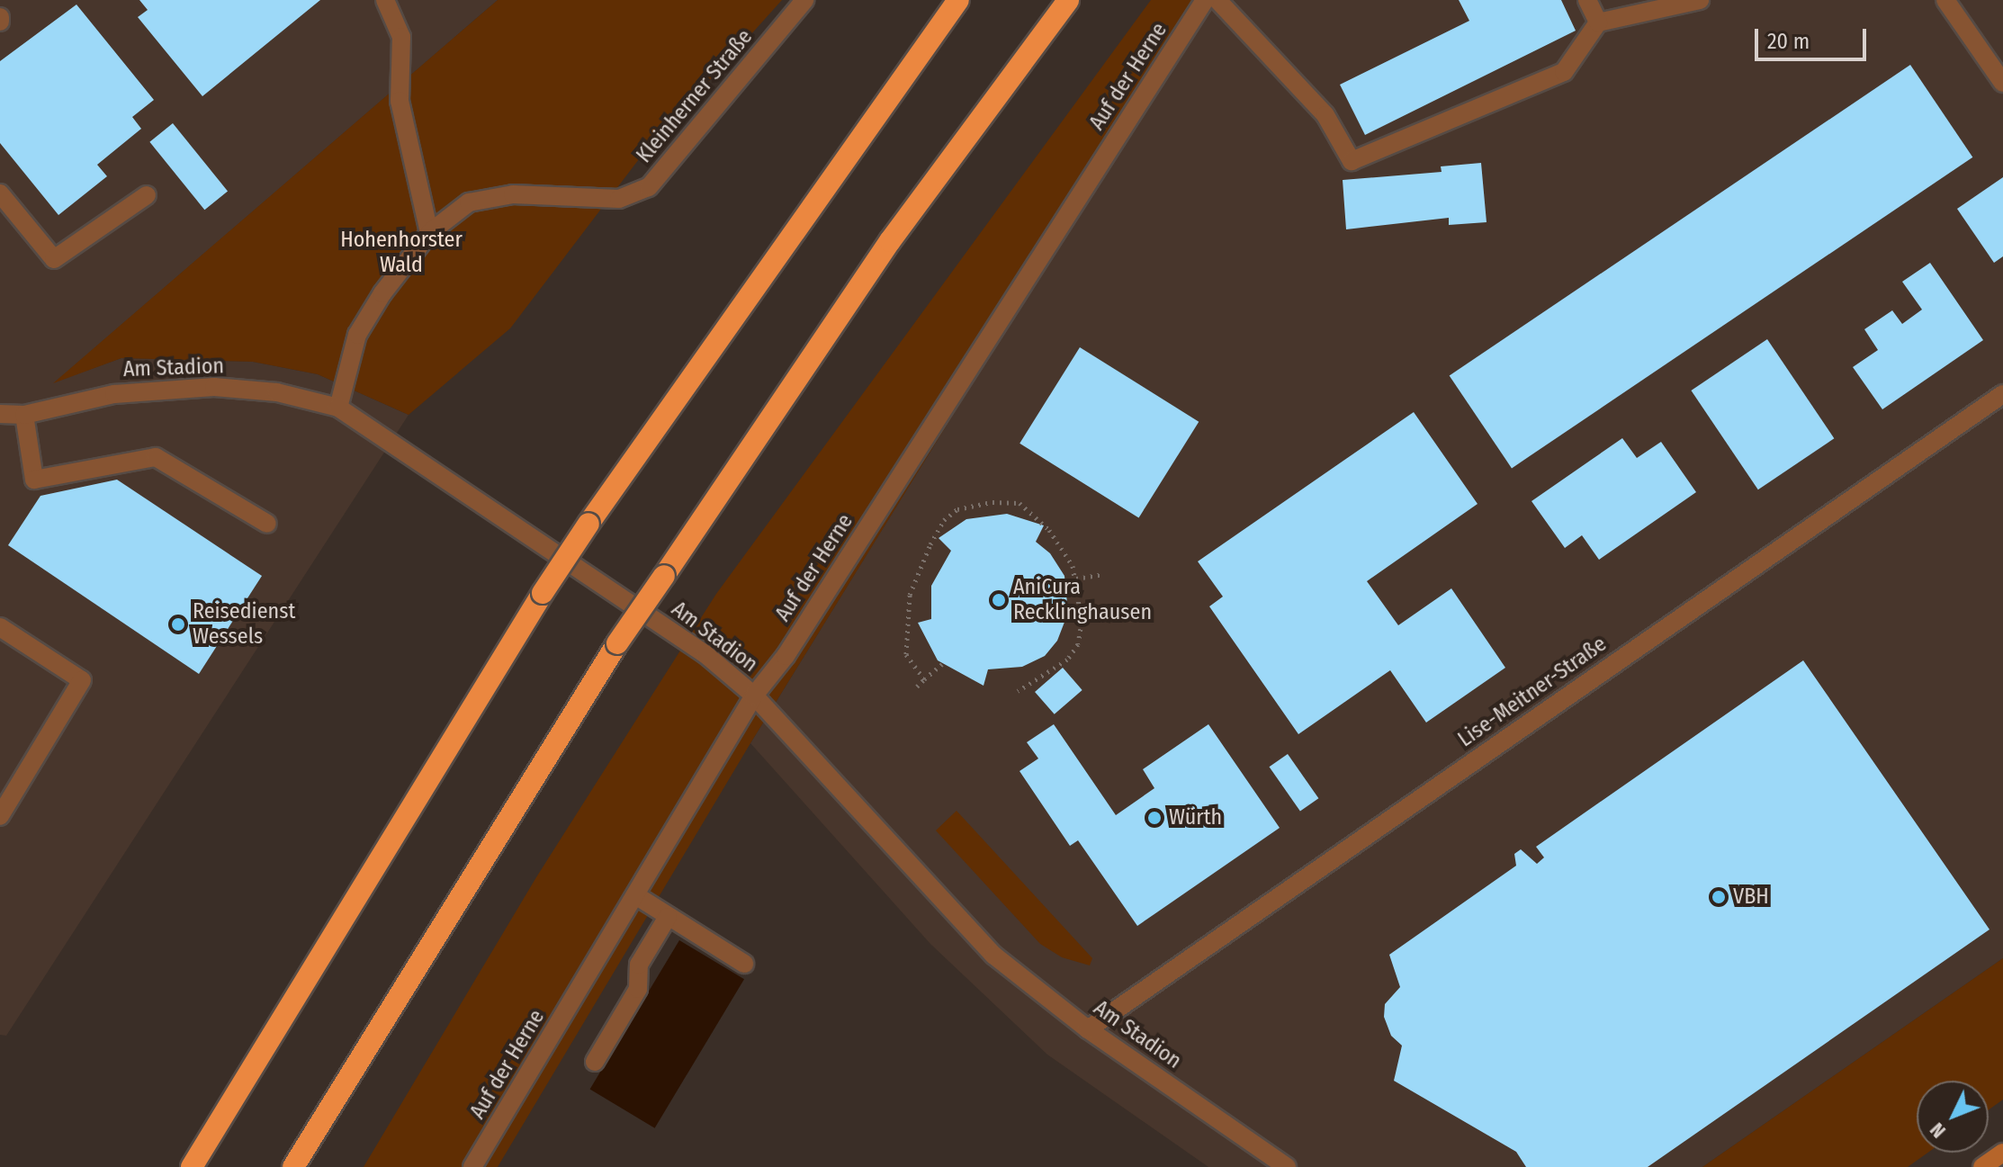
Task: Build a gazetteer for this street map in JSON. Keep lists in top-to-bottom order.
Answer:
{
  "streets": {
    "street": [
      "Auf der Herne",
      "Kleinherner Straße",
      "Am Stadion",
      "Lise-Meitner-Straße"
    ]
  },
  "crossings": [
    ["Auf der Herne", "Am Stadion"],
    ["Kleinherner Straße", "Am Stadion"],
    ["Am Stadion", "Lise-Meitner-Straße"]
  ],
  "parks": ["Hohenhorster Wald"],
  "places": [
    "AniCura Recklinghausen",
    "Reisedienst Wessels",
    "Würth",
    "VBH"
  ],
  "scale_bar": "20 m",
  "north": "bottom left"
}
